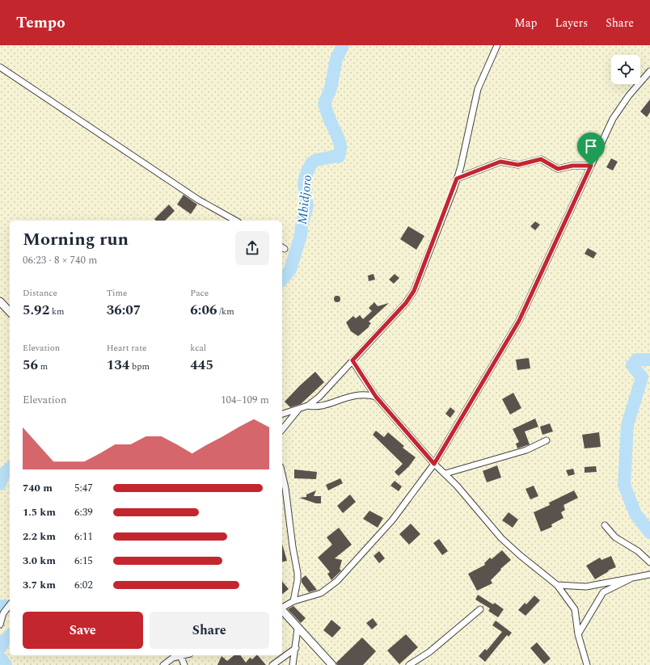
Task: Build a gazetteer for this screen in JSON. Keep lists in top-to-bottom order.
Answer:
{
  "water": ["Mbidjoro"],
  "page": {
    "header": "Tempo",
    "nav": ["Map", "Layers", "Share"],
    "heading": ["Morning run", "06:23 · 8 × 740 m"],
    "stats": [
      ["Distance", "5.92 km"],
      ["Time", "36:07"],
      ["Pace", "6:06 /km"],
      ["Elevation", "56 m"],
      ["Heart rate", "134 bpm"],
      ["kcal", "445"]
    ],
    "chart": ["Elevation", "104–109 m"],
    "list": [
      {
        "name": "740 m",
        "note": "5:47"
      },
      {
        "name": "1.5 km",
        "note": "6:39"
      },
      {
        "name": "2.2 km",
        "note": "6:11"
      },
      {
        "name": "3.0 km",
        "note": "6:15"
      },
      {
        "name": "3.7 km",
        "note": "6:02"
      }
    ],
    "buttons": ["Save", "Share"]
  }
}
